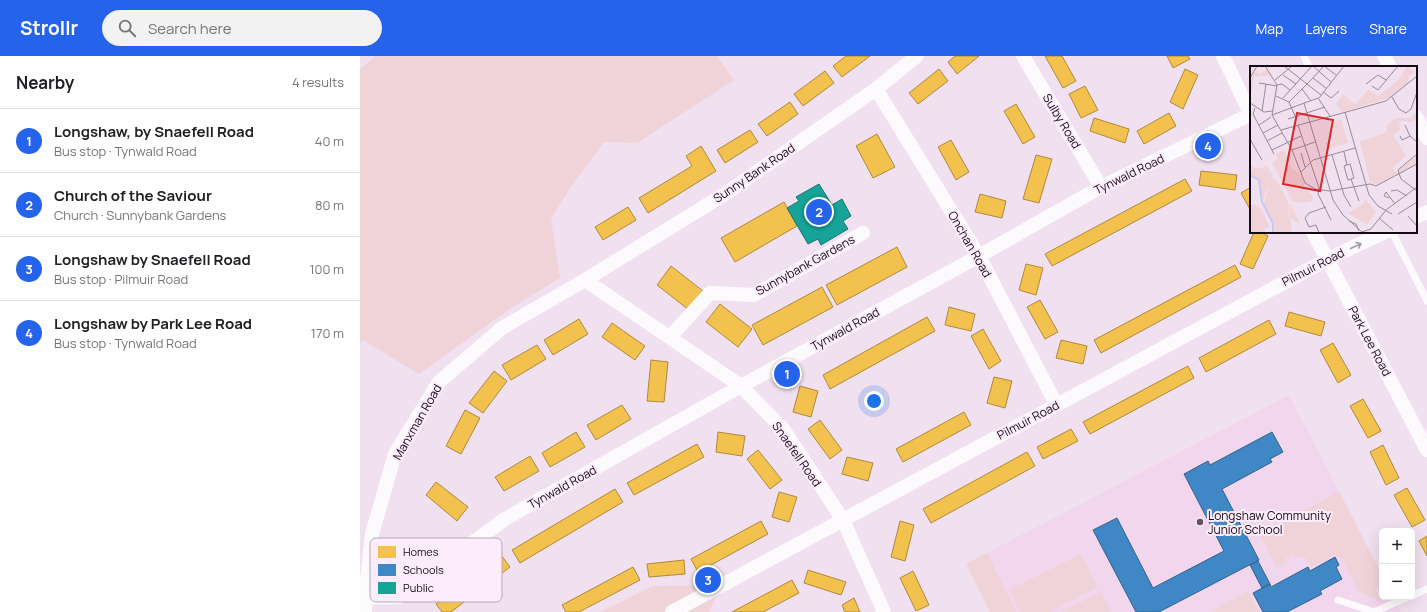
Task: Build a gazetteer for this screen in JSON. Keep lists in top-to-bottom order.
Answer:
{
  "streets": {
    "street": [
      "Sulby Road",
      "Sunny Bank Road",
      "Tynwald Road",
      "Onchan Road",
      "Sunnybank Gardens",
      "Pilmuir Road",
      "Park Lee Road",
      "Manxman Road",
      "Snaefell Road"
    ]
  },
  "crossings": [
    ["Sulby Road", "Tynwald Road"],
    ["Sunny Bank Road", "Onchan Road"],
    ["Sunny Bank Road", "Manxman Road"],
    ["Sunny Bank Road", "Snaefell Road"],
    ["Tynwald Road", "Onchan Road"],
    ["Tynwald Road", "Snaefell Road"],
    ["Onchan Road", "Pilmuir Road"],
    ["Sunnybank Gardens", "Snaefell Road"],
    ["Pilmuir Road", "Park Lee Road"],
    ["Pilmuir Road", "Snaefell Road"],
    ["Manxman Road", "Snaefell Road"]
  ],
  "places": ["Longshaw Community Junior School"],
  "legend": ["Homes", "Schools", "Public"],
  "page": {
    "header": "Strollr",
    "search": "Search here",
    "nav": ["Map", "Layers", "Share"],
    "heading": ["Nearby", "4 results"],
    "list": [
      {
        "mark": "1",
        "name": "Longshaw, by Snaefell Road",
        "note": "Bus stop · Tynwald Road",
        "value": "40 m"
      },
      {
        "mark": "2",
        "name": "Church of the Saviour",
        "note": "Church · Sunnybank Gardens",
        "value": "80 m"
      },
      {
        "mark": "3",
        "name": "Longshaw by Snaefell Road",
        "note": "Bus stop · Pilmuir Road",
        "value": "100 m"
      },
      {
        "mark": "4",
        "name": "Longshaw by Park Lee Road",
        "note": "Bus stop · Tynwald Road",
        "value": "170 m"
      }
    ],
    "pins": [
      "4",
      "2",
      "1",
      "3"
    ],
    "map_buttons": ["+", "−"]
  }
}
